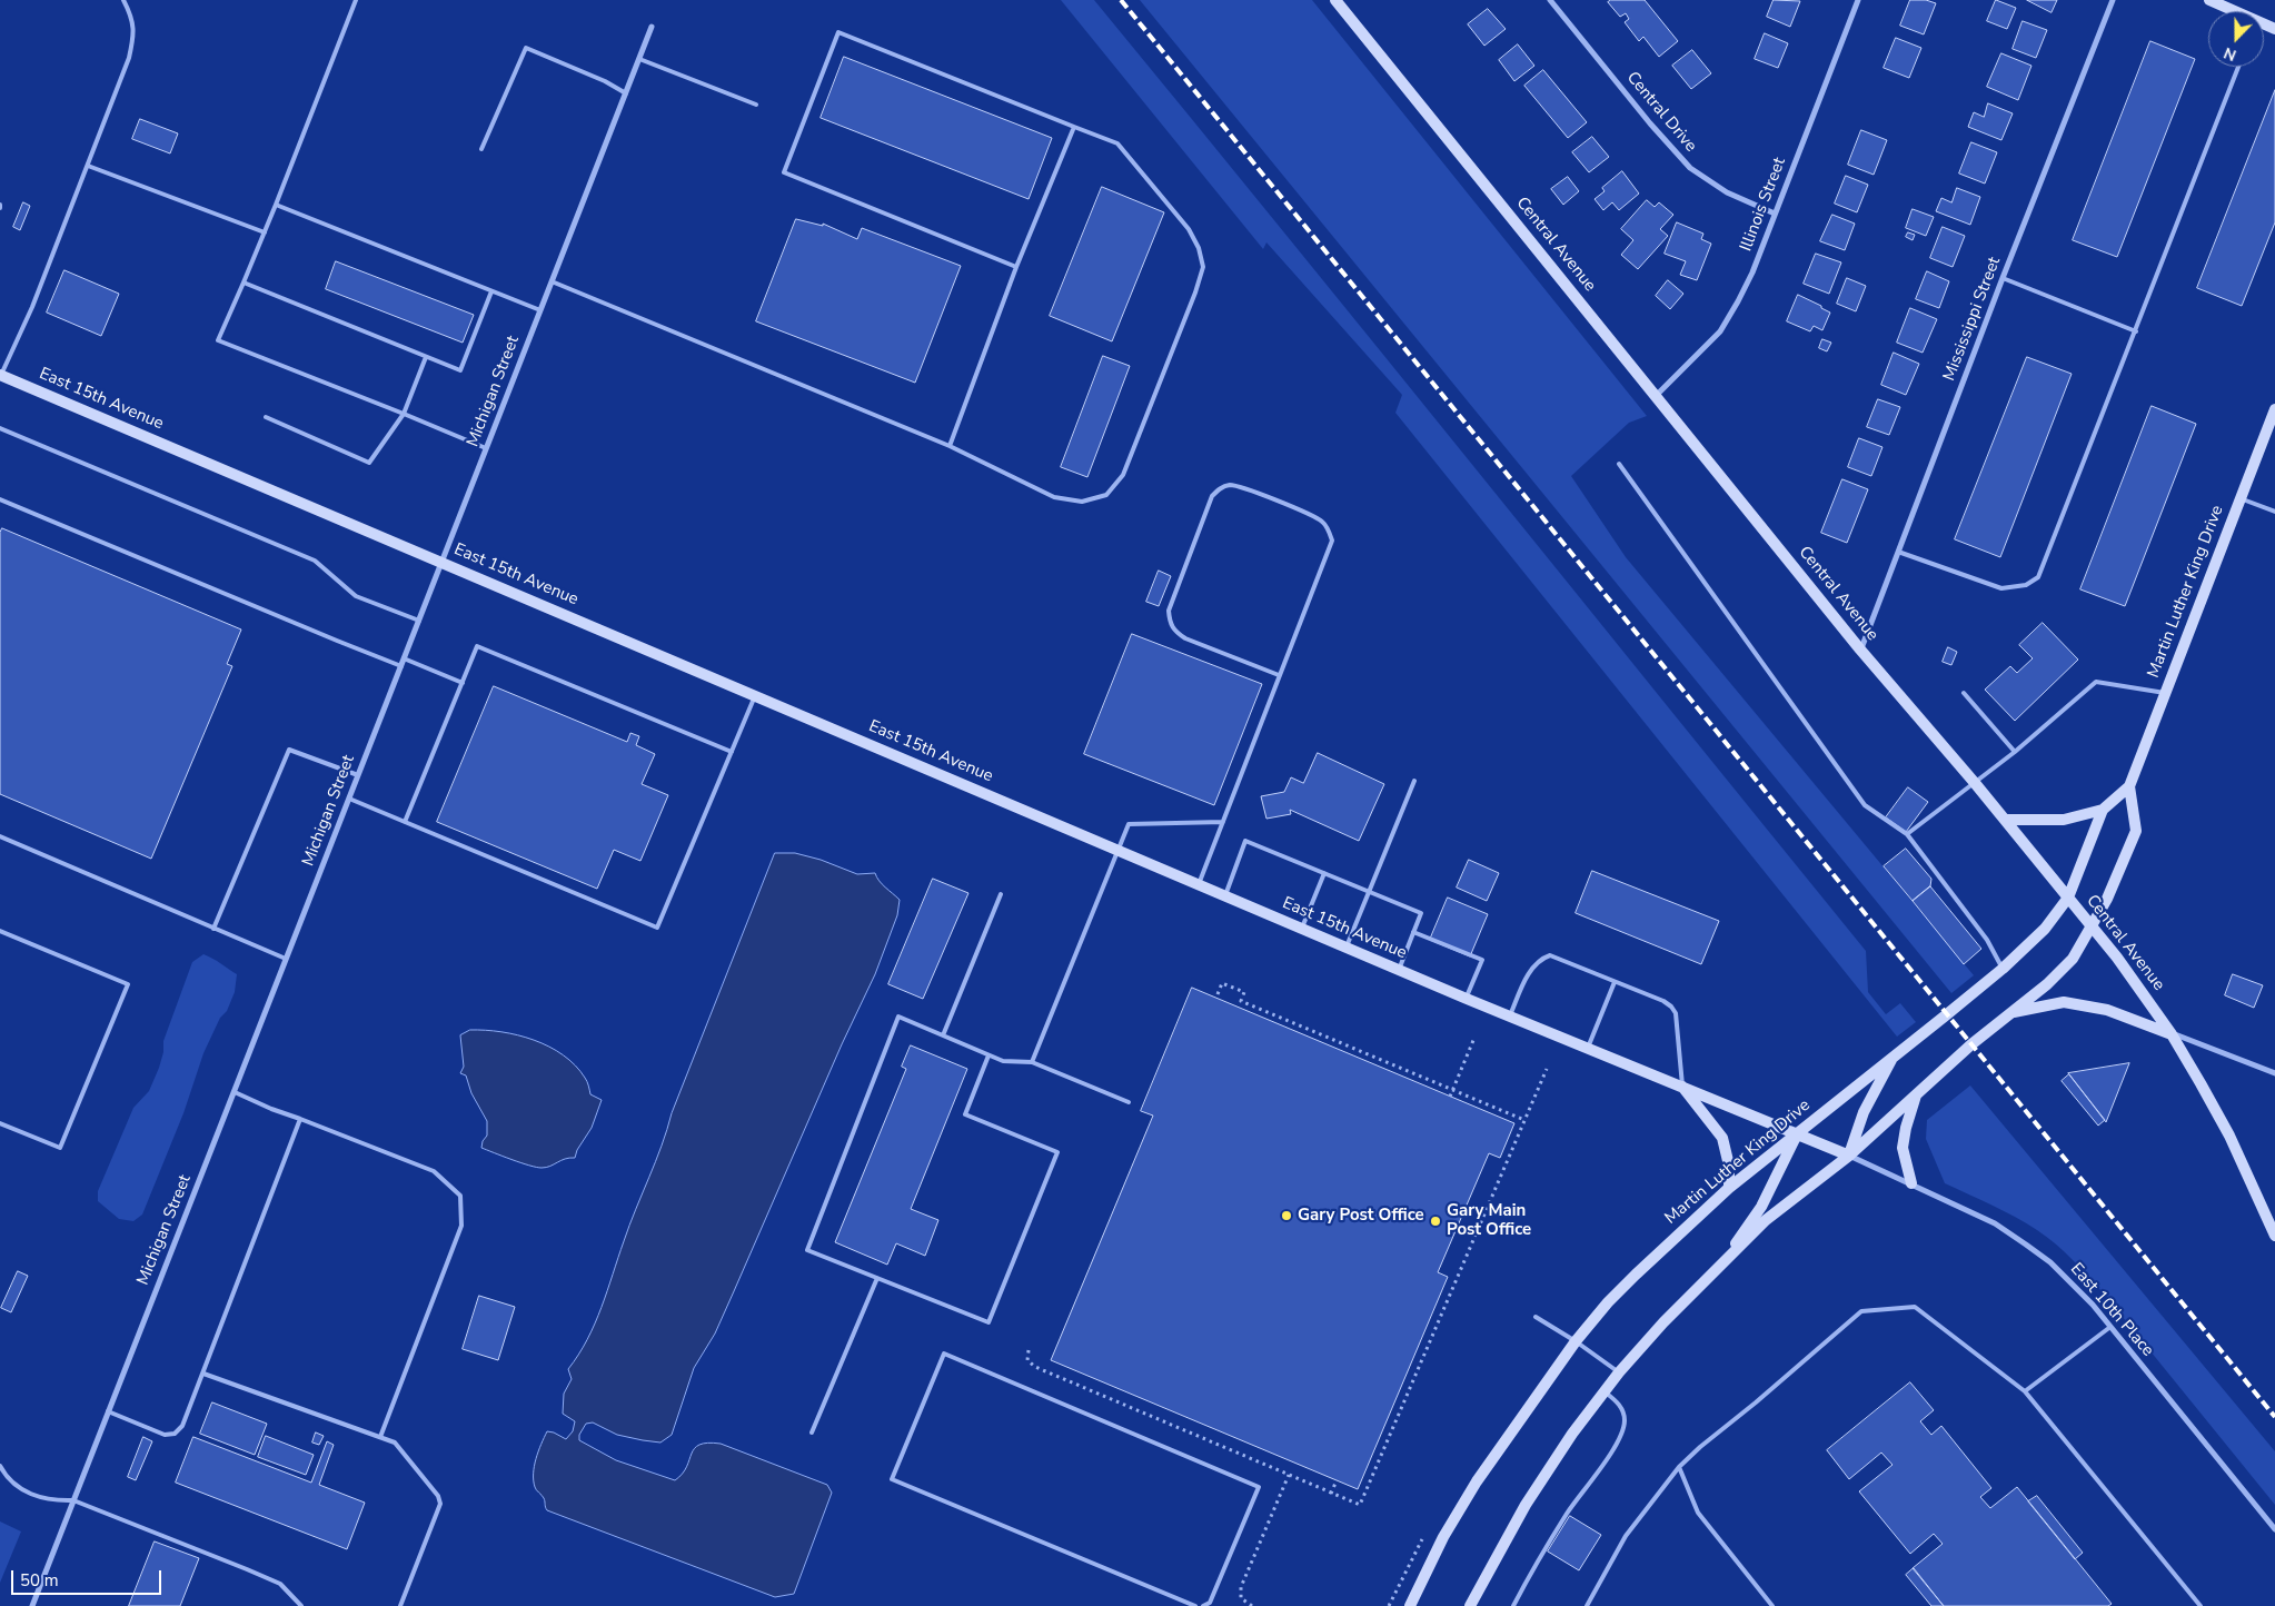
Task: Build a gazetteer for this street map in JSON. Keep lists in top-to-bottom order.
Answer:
{
  "streets": {
    "main road": ["Central Avenue", "East 15th Avenue", "Martin Luther King Drive"],
    "street": [
      "Central Drive",
      "Illinois Street",
      "Mississippi Street",
      "Michigan Street",
      "East 10th Place"
    ]
  },
  "crossings": [
    ["Central Drive", "Illinois Street"],
    ["Illinois Street", "Central Avenue"],
    ["Central Avenue", "Mississippi Street"],
    ["Central Avenue", "Martin Luther King Drive"],
    ["Michigan Street", "East 15th Avenue"],
    ["East 15th Avenue", "Martin Luther King Drive"],
    ["East 15th Avenue", "East 10th Place"],
    ["Martin Luther King Drive", "East 10th Place"]
  ],
  "places": ["Gary Post Office", "Gary Main Post Office"],
  "scale_bar": "50 m",
  "north": "bottom"
}
